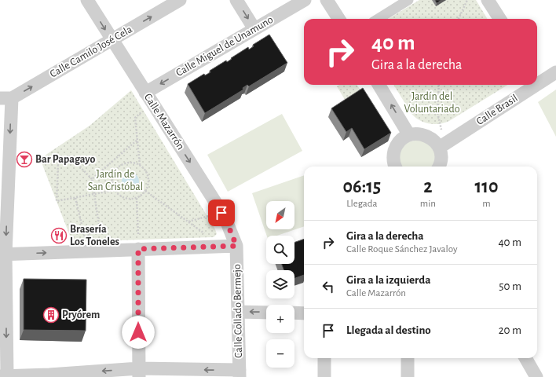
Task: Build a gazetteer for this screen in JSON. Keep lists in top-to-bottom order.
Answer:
{
  "streets": {
    "street": [
      "Calle Miguel de Unamuno",
      "Calle Camilo José Cela",
      "Calle Brasil",
      "Calle Mazarrón",
      "Calle Collado Bermejo"
    ]
  },
  "crossings": [
    ["Calle Miguel de Unamuno", "Calle Mazarrón"],
    ["Calle Camilo José Cela", "Calle Mazarrón"],
    ["Calle Mazarrón", "Calle Collado Bermejo"]
  ],
  "one_way": ["Calle Miguel de Unamuno", "Calle Camilo José Cela", "Calle Mazarrón"],
  "parks": ["Jardín del Voluntariado", "Jardín de San Cristóbal"],
  "places": {
    "bar": ["Bar Papagayo"],
    "restaurant": ["Brasería Los Toneles"],
    "building": ["Pryórem"]
  },
  "north": "bottom left",
  "page": {
    "turn": ["40 m", "Gira a la derecha"],
    "eta": [
      "06:15",
      "Llegada",
      "2",
      "min",
      "110",
      "m"
    ],
    "map_buttons": ["+", "−"],
    "list": [
      {
        "name": "Gira a la derecha",
        "note": "Calle Roque Sánchez Javaloy",
        "value": "40 m"
      },
      {
        "name": "Gira a la izquierda",
        "note": "Calle Mazarrón",
        "value": "50 m"
      },
      {
        "name": "Llegada al destino",
        "value": "20 m"
      }
    ]
  }
}
